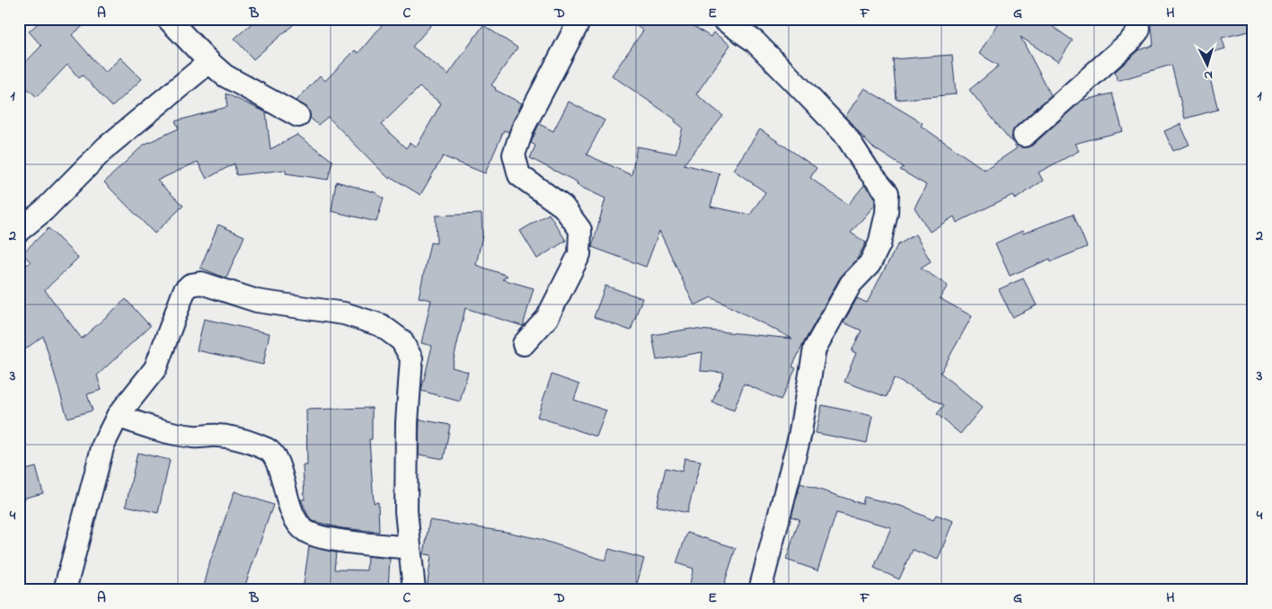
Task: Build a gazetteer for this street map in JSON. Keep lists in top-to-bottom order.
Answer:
{
  "north": "bottom",
  "grid": {
    "columns": [
      "A",
      "B",
      "C",
      "D",
      "E",
      "F",
      "G",
      "H"
    ],
    "rows": [
      "1",
      "2",
      "3",
      "4"
    ]
  }
}
